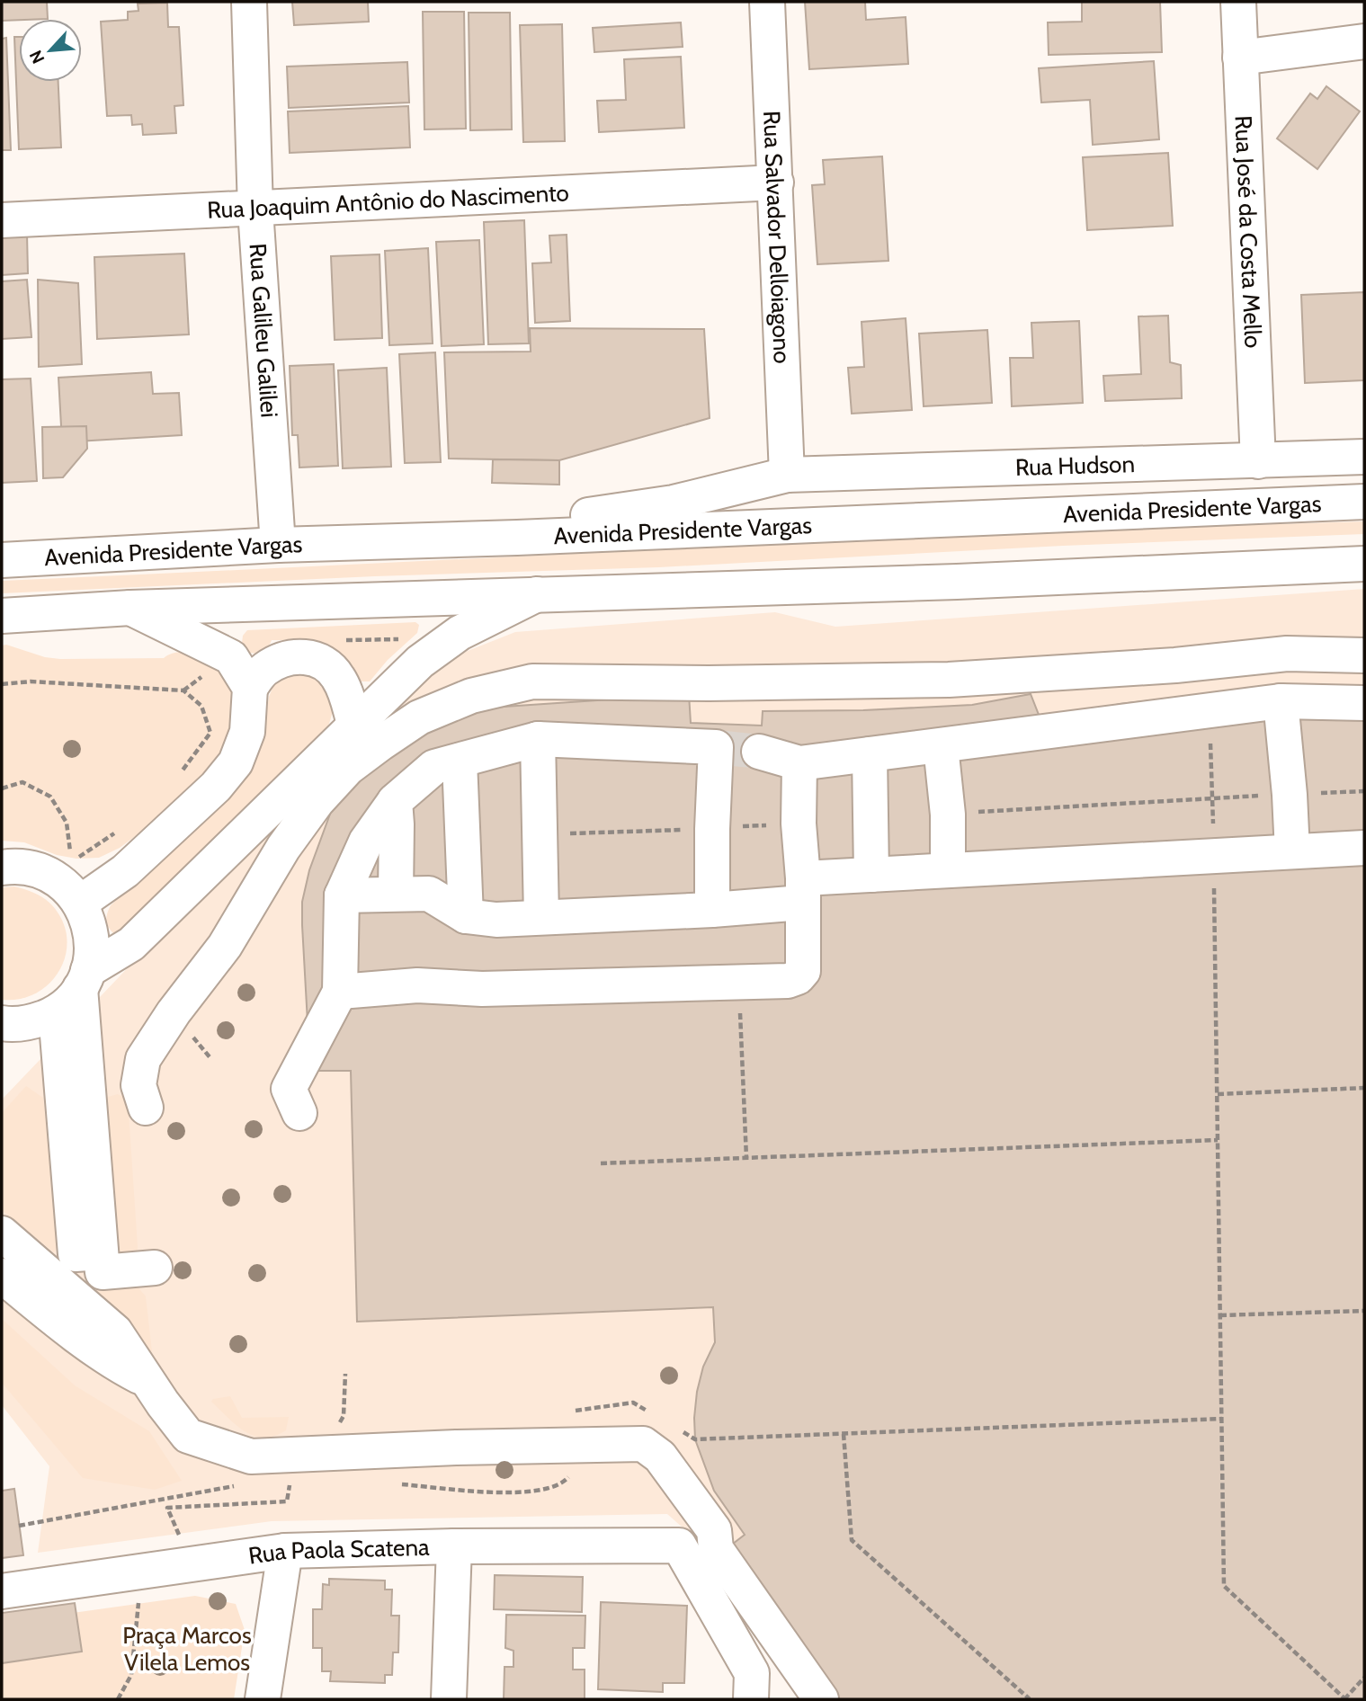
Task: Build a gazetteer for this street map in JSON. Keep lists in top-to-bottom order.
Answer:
{
  "streets": {
    "street": [
      "Rua Joaquim Antônio do Nascimento",
      "Rua José da Costa Mello",
      "Rua Salvador Delloiagono",
      "Rua Galileu Galilei",
      "Rua Hudson",
      "Avenida Presidente Vargas",
      "Rua Paola Scatena"
    ]
  },
  "crossings": [
    ["Rua Joaquim Antônio do Nascimento", "Rua Salvador Delloiagono"],
    ["Rua Joaquim Antônio do Nascimento", "Rua Galileu Galilei"],
    ["Rua José da Costa Mello", "Rua Hudson"],
    ["Rua Salvador Delloiagono", "Rua Hudson"],
    ["Rua Galileu Galilei", "Avenida Presidente Vargas"],
    ["Rua Hudson", "Avenida Presidente Vargas"]
  ],
  "parks": ["Praça Marcos Vilela Lemos"],
  "north": "bottom left"
}
